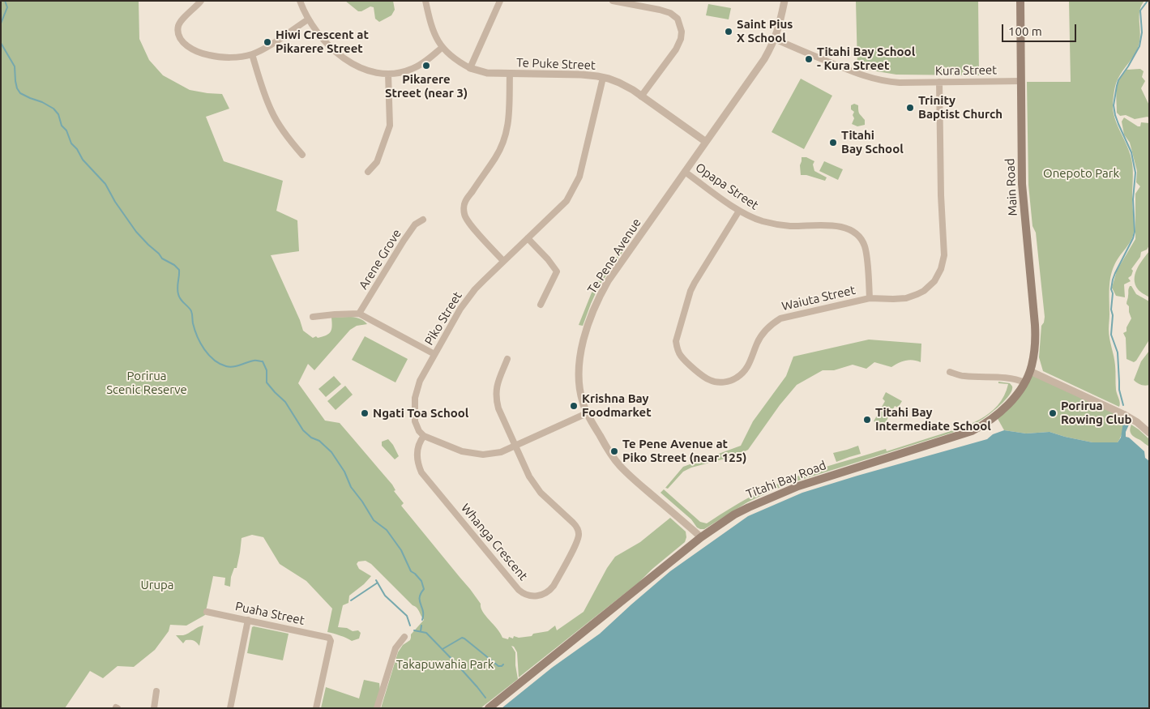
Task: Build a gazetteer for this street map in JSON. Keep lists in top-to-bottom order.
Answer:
{
  "streets": {
    "main road": ["Main Road", "Titahi Bay Road"],
    "street": [
      "Te Puke Street",
      "Kura Street",
      "Opapa Street",
      "Te Pene Avenue",
      "Arene Grove",
      "Waiuta Street",
      "Piko Street",
      "Whanga Crescent",
      "Puaha Street"
    ]
  },
  "crossings": [
    ["Te Puke Street", "Te Pene Avenue"],
    ["Te Puke Street", "Piko Street"],
    ["Kura Street", "Main Road"],
    ["Kura Street", "Te Pene Avenue"],
    ["Kura Street", "Waiuta Street"],
    ["Opapa Street", "Te Pene Avenue"],
    ["Opapa Street", "Waiuta Street"],
    ["Main Road", "Titahi Bay Road"],
    ["Te Pene Avenue", "Titahi Bay Road"],
    ["Piko Street", "Whanga Crescent"]
  ],
  "parks": [
    "Onepoto Park",
    "Porirua Scenic Reserve",
    "Urupa",
    "Takapuwahia Park"
  ],
  "places": [
    "Saint Pius X School",
    "Hiwi Crescent at Pikarere Street",
    "Titahi Bay School - Kura Street",
    "Pikarere Street (near 3)",
    "Trinity Baptist Church",
    "Titahi Bay School",
    "Krishna Bay Foodmarket",
    "Ngati Toa School",
    "Porirua Rowing Club",
    "Titahi Bay Intermediate School",
    "Te Pene Avenue at Piko Street (near 125)"
  ],
  "scale_bar": "100 m"
}
